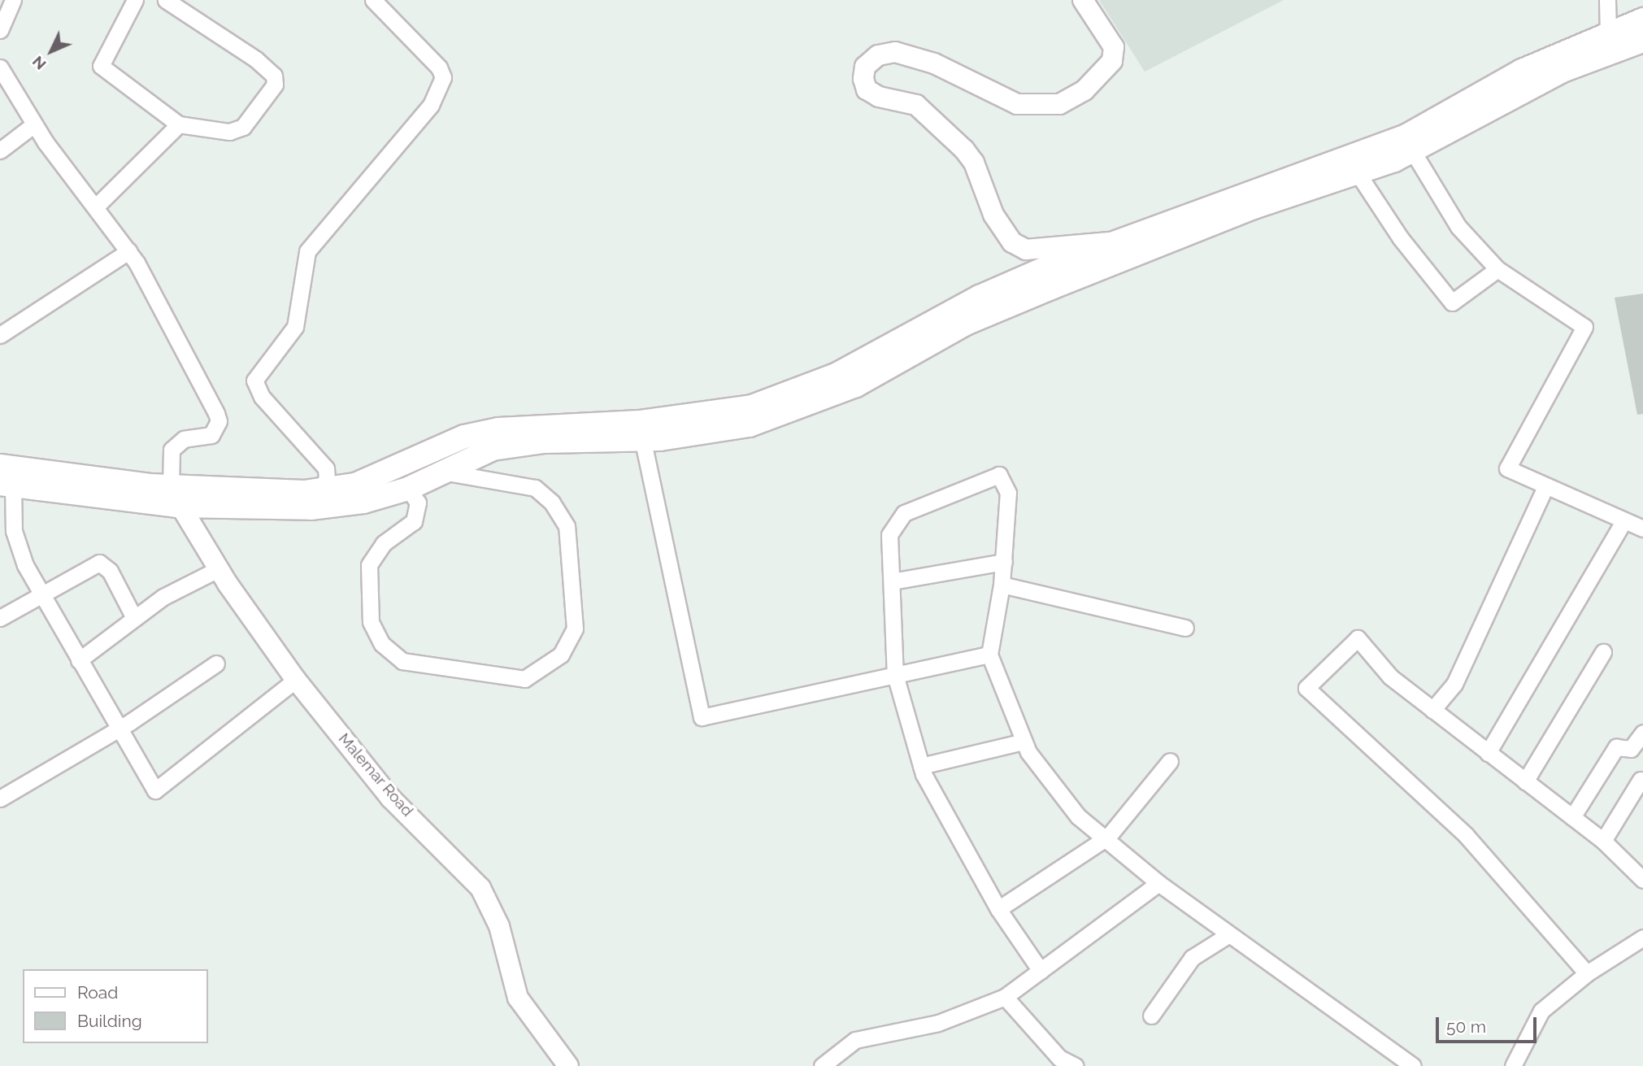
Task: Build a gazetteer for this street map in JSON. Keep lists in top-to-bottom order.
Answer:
{
  "streets": {
    "street": ["Malemar Road"]
  },
  "legend": ["Road", "Building"],
  "scale_bar": "50 m",
  "north": "bottom left"
}
